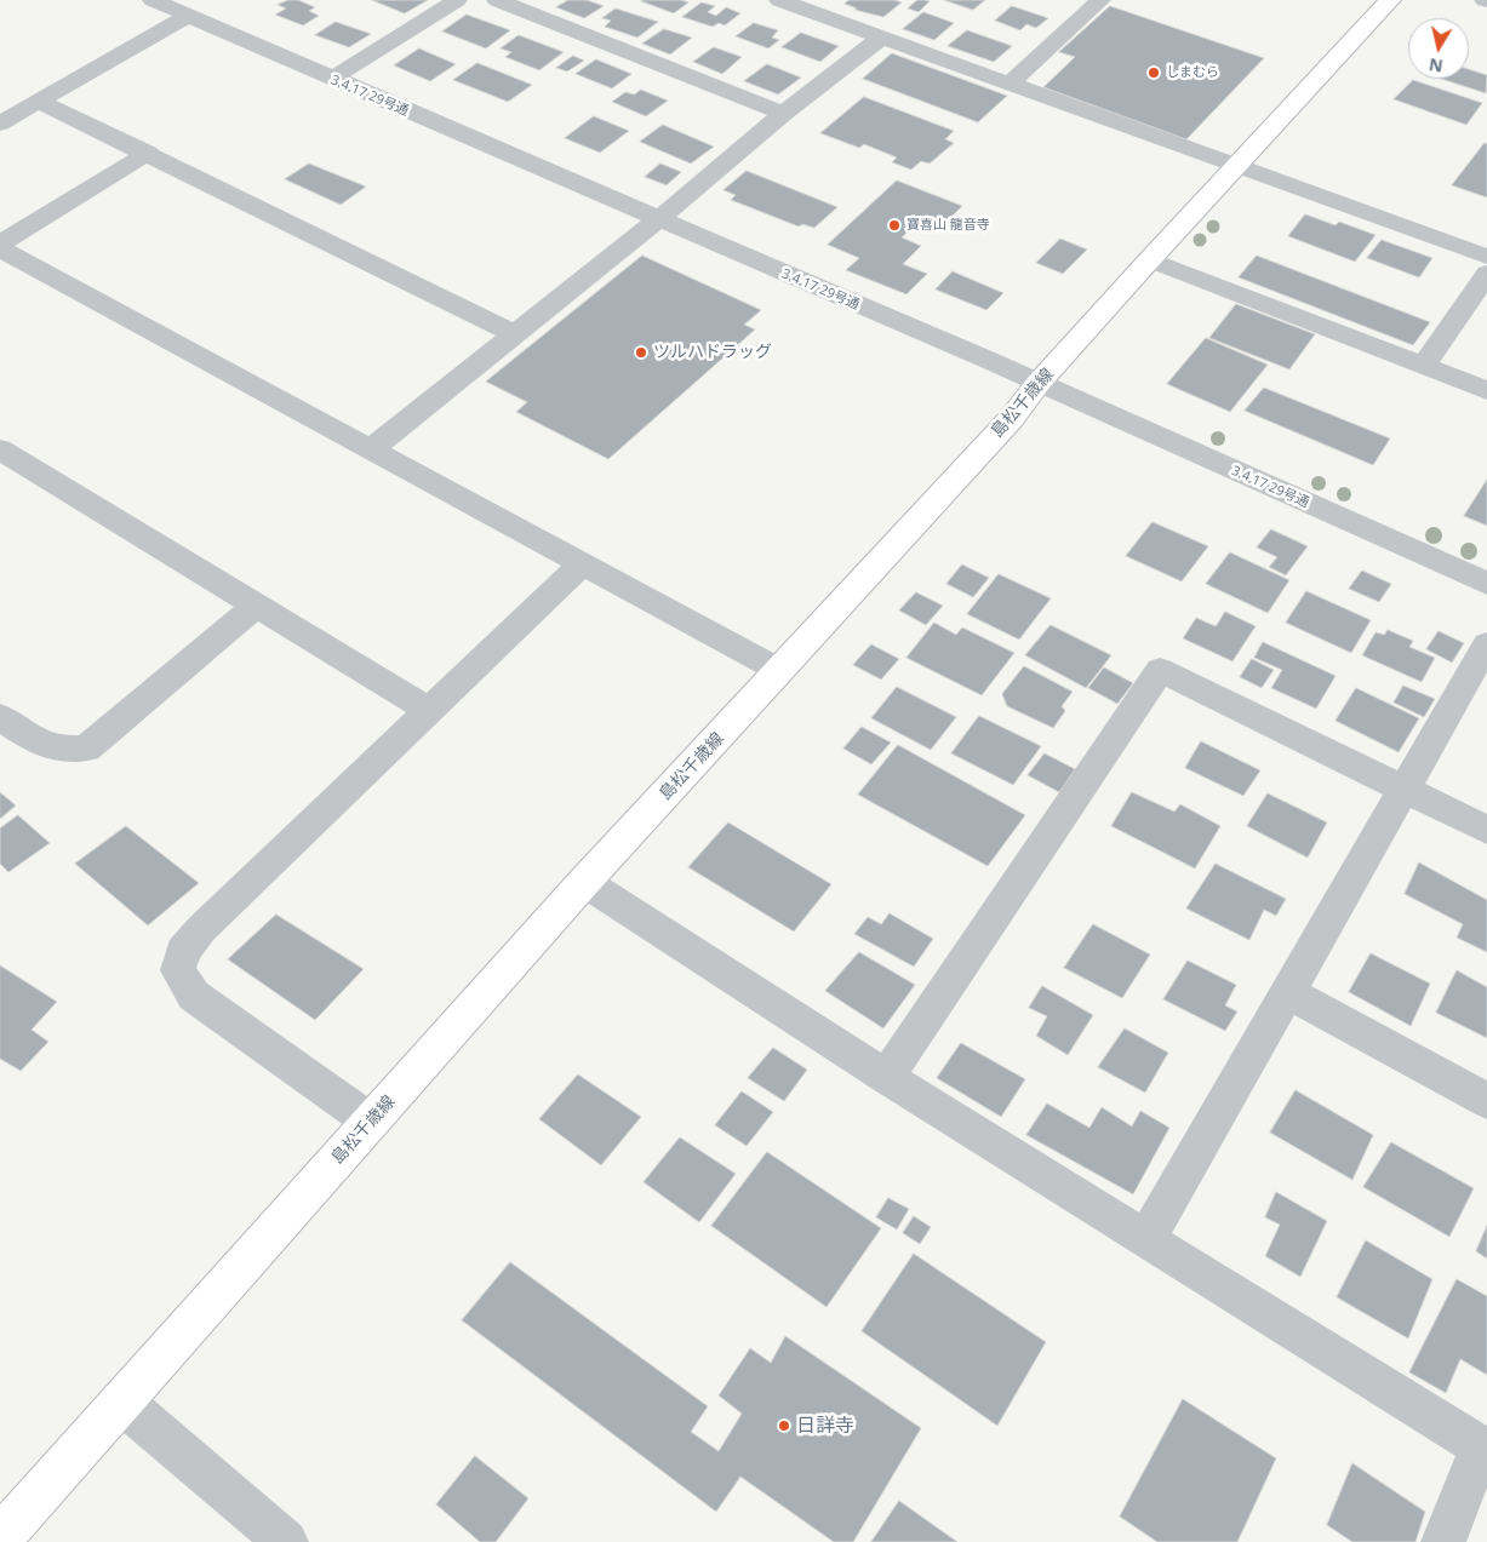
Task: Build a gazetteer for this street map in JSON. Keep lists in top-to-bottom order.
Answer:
{
  "streets": {
    "main road": ["島松千歳線"],
    "street": ["3.4.17 29号通"]
  },
  "crossings": [
    ["3.4.17 29号通", "島松千歳線"]
  ],
  "places": [
    "しまむら",
    "寶喜山 龍音寺",
    "ツルハドラッグ",
    "日詳寺"
  ],
  "north": "bottom"
}
